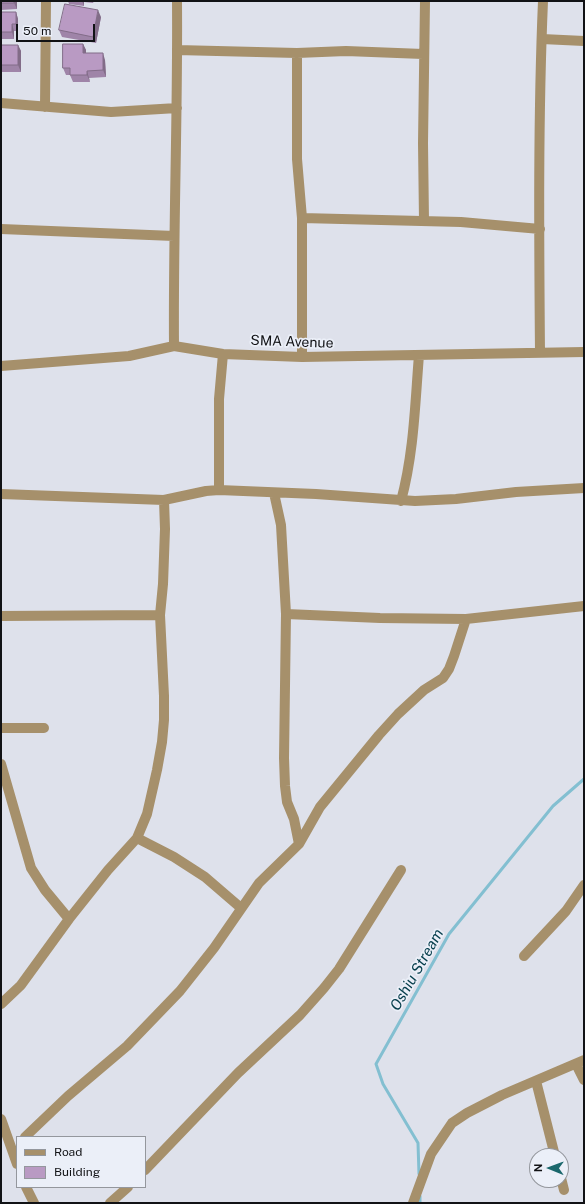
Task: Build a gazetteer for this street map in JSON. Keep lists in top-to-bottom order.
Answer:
{
  "streets": {
    "street": ["SMA Avenue"]
  },
  "water": ["Oshiu Stream"],
  "legend": ["Road", "Building"],
  "scale_bar": "50 m",
  "north": "left"
}
